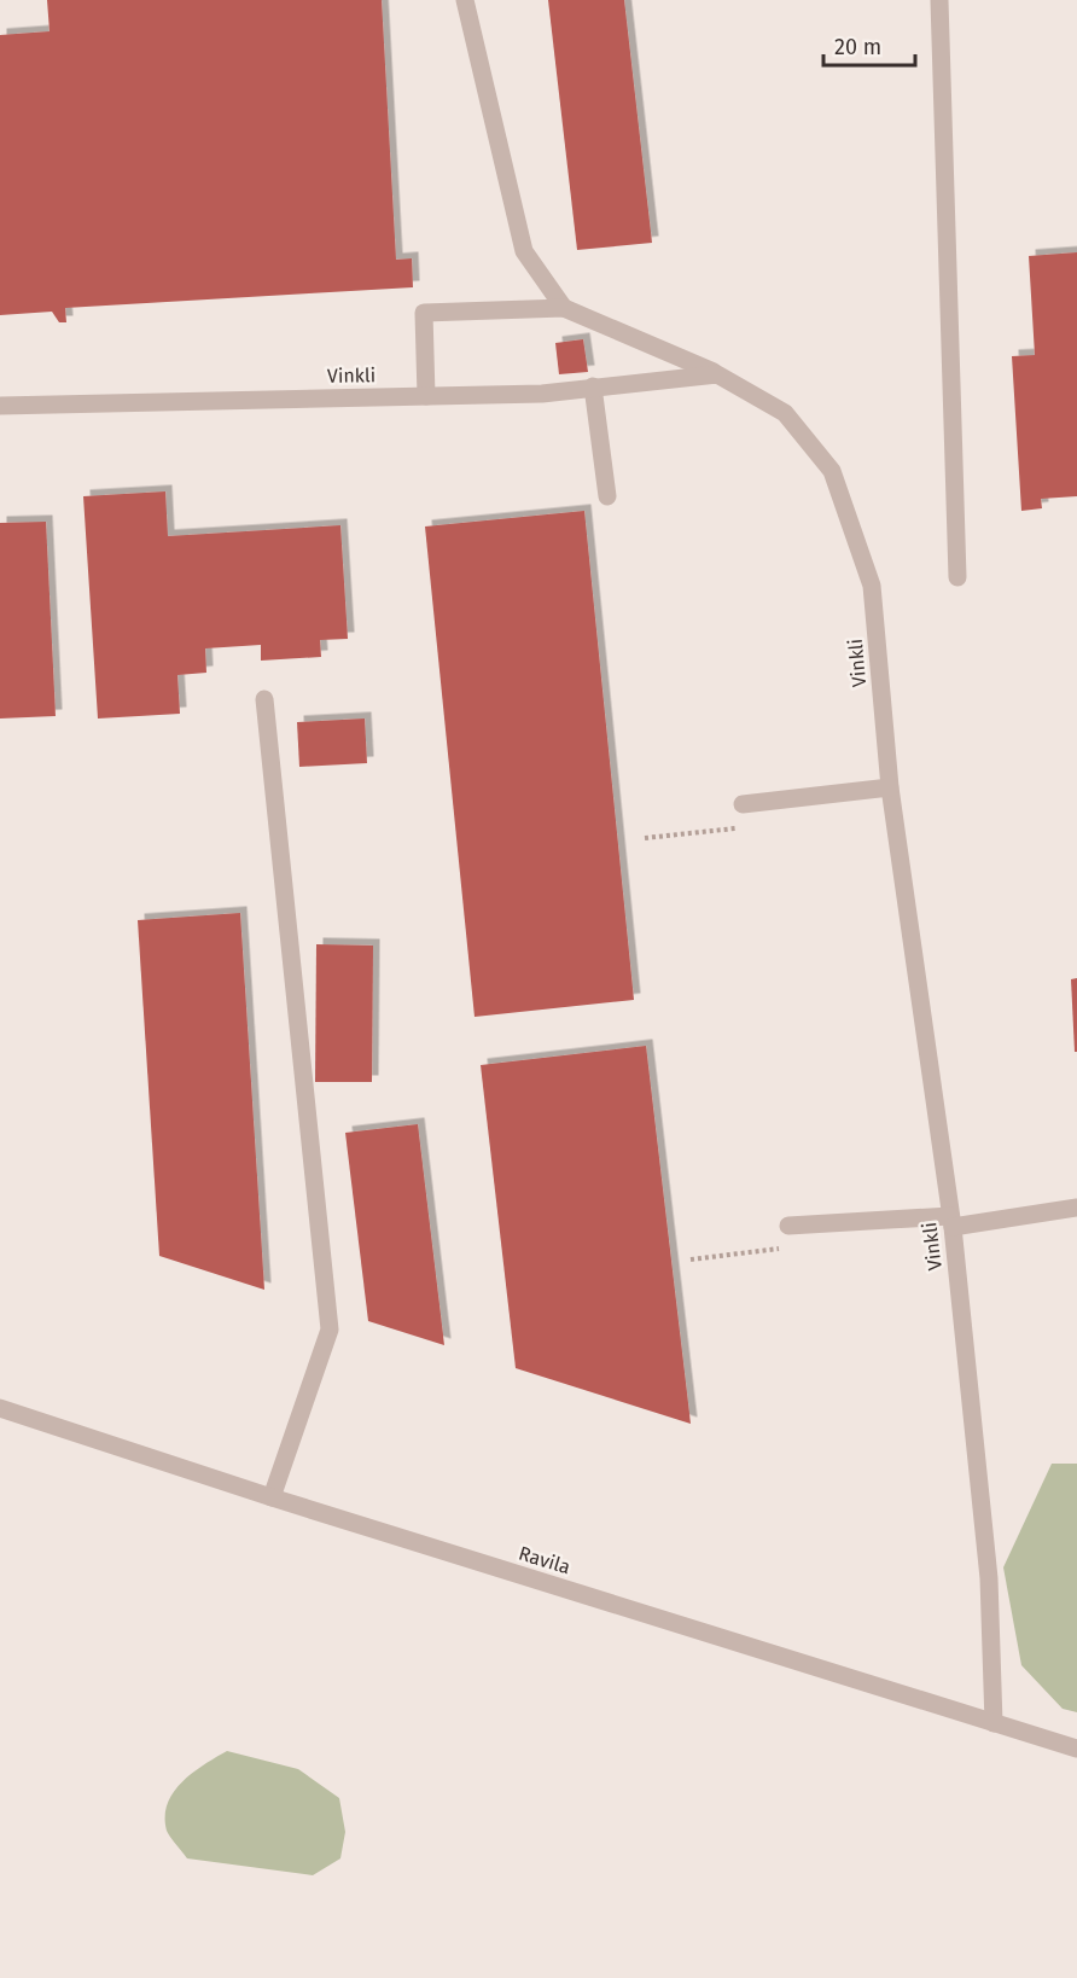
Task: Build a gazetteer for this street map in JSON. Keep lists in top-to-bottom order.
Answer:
{
  "streets": {
    "street": ["Vinkli", "Ravila"]
  },
  "crossings": [
    ["Vinkli", "Ravila"]
  ],
  "scale_bar": "20 m"
}
